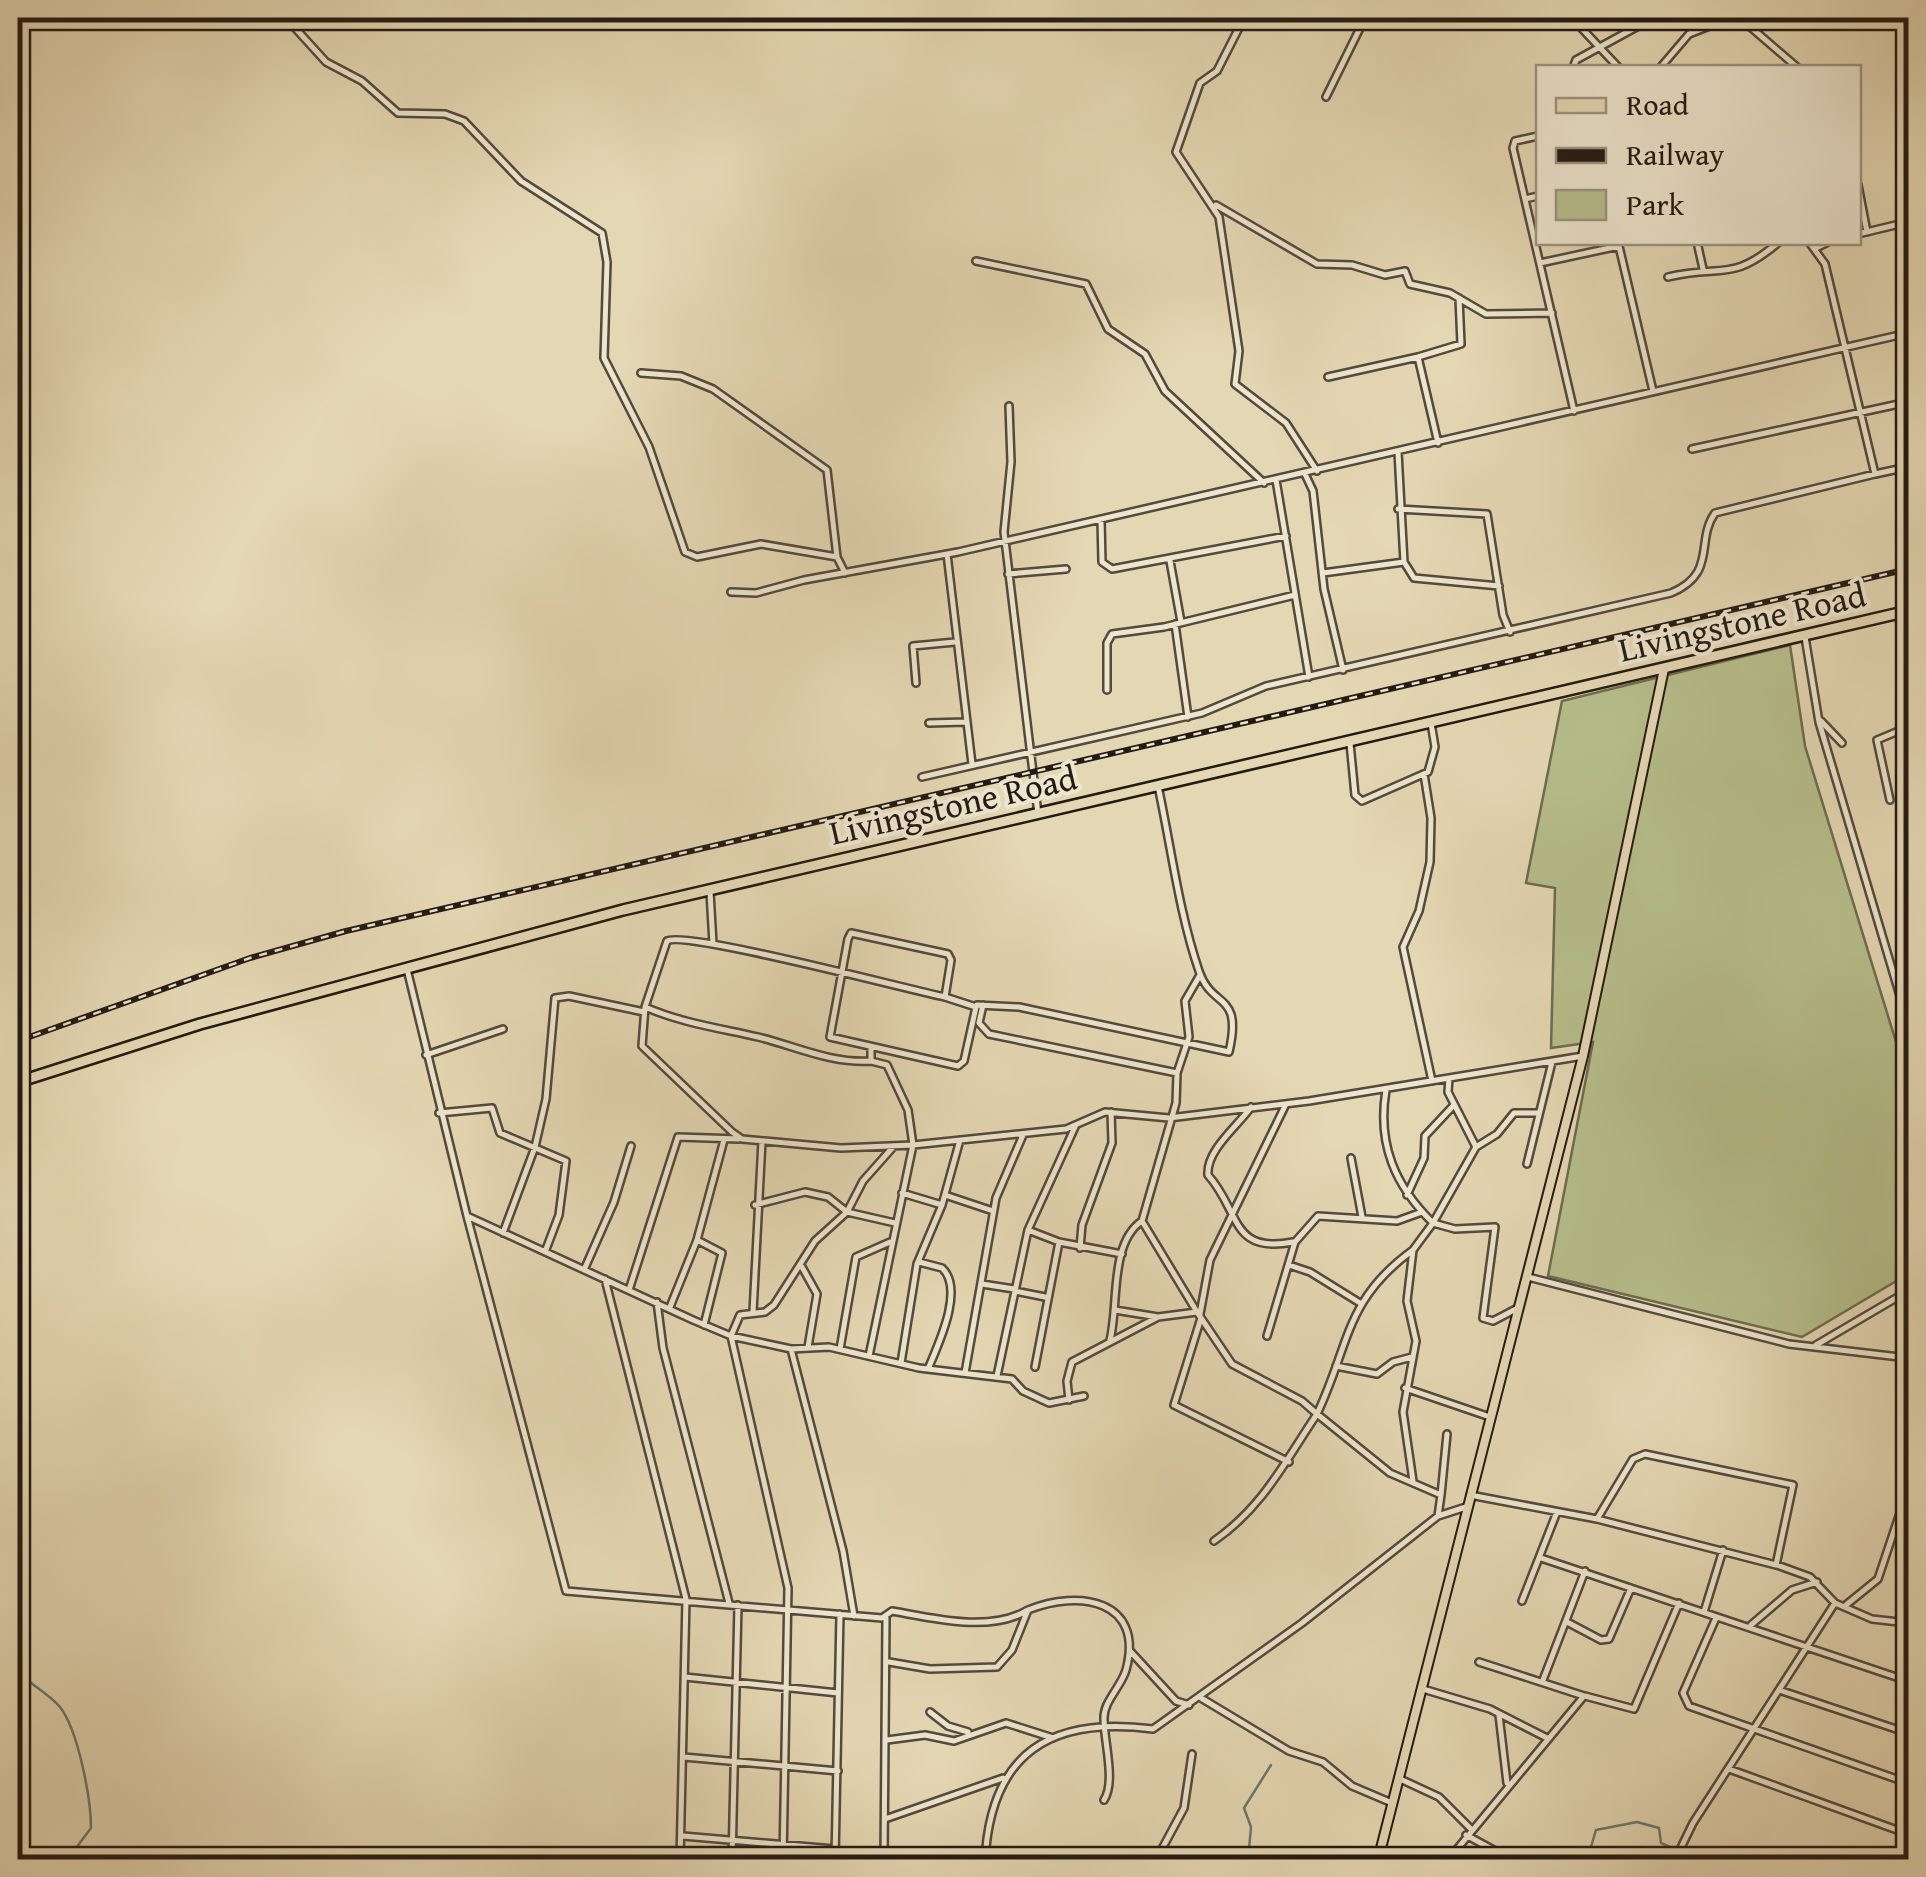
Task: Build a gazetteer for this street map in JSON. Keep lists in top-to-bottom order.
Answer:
{
  "streets": {
    "highway": ["Livingstone Road"]
  },
  "legend": ["Road", "Railway", "Park"]
}
